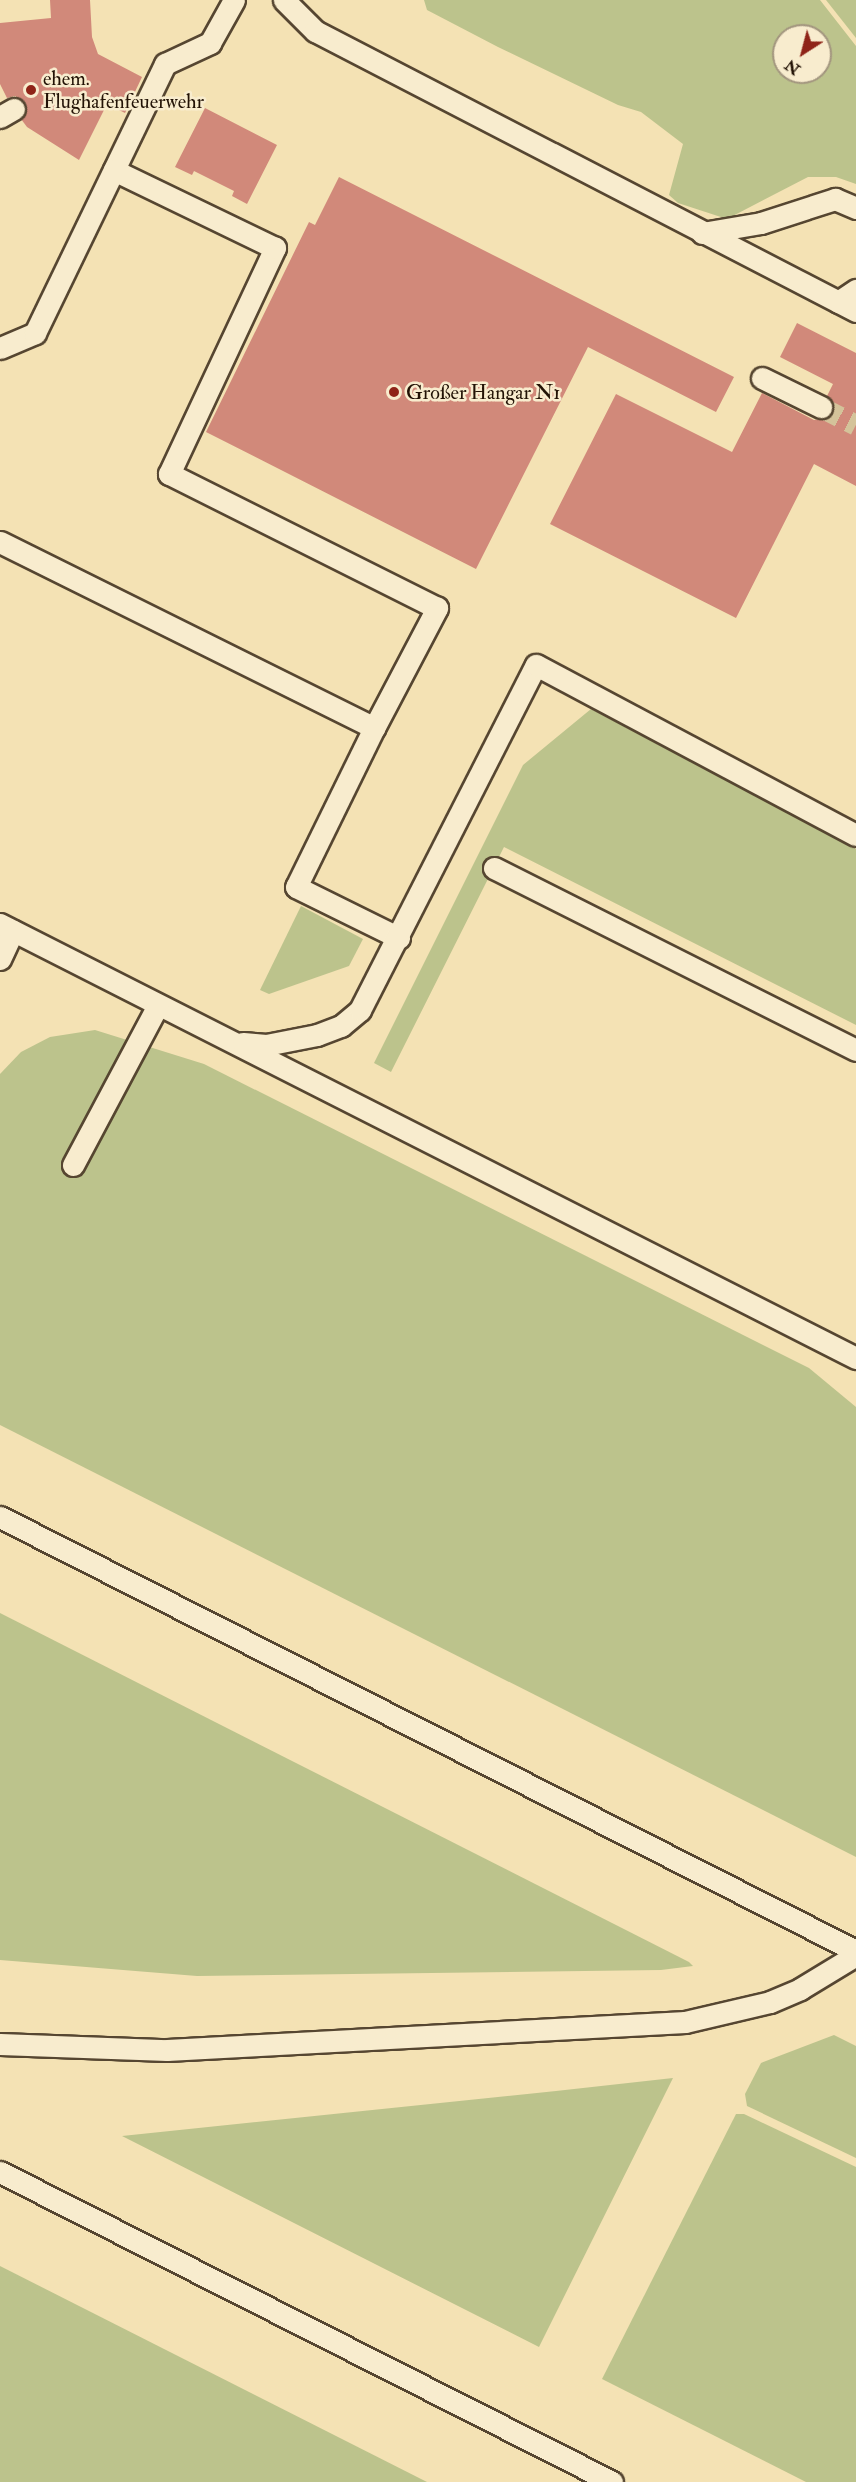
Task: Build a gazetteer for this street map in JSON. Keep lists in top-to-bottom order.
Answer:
{
  "places": ["ehem. Flughafenfeuerwehr", "Großer Hangar N1"],
  "north": "bottom left"
}
